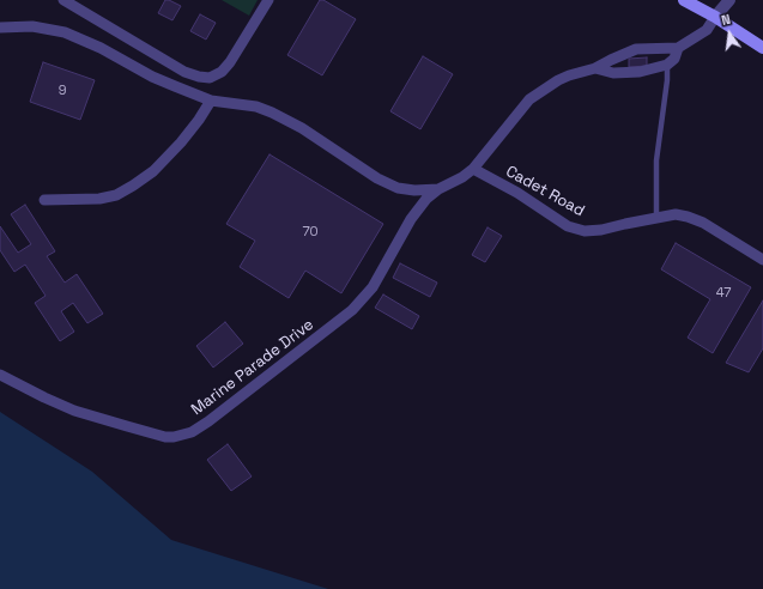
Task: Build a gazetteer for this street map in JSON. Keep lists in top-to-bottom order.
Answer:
{
  "streets": {
    "street": ["Cadet Road", "Marine Parade Drive"]
  },
  "crossings": [
    ["Cadet Road", "Marine Parade Drive"]
  ],
  "house_numbers": ["9", "70", "47"],
  "north": "top"
}
